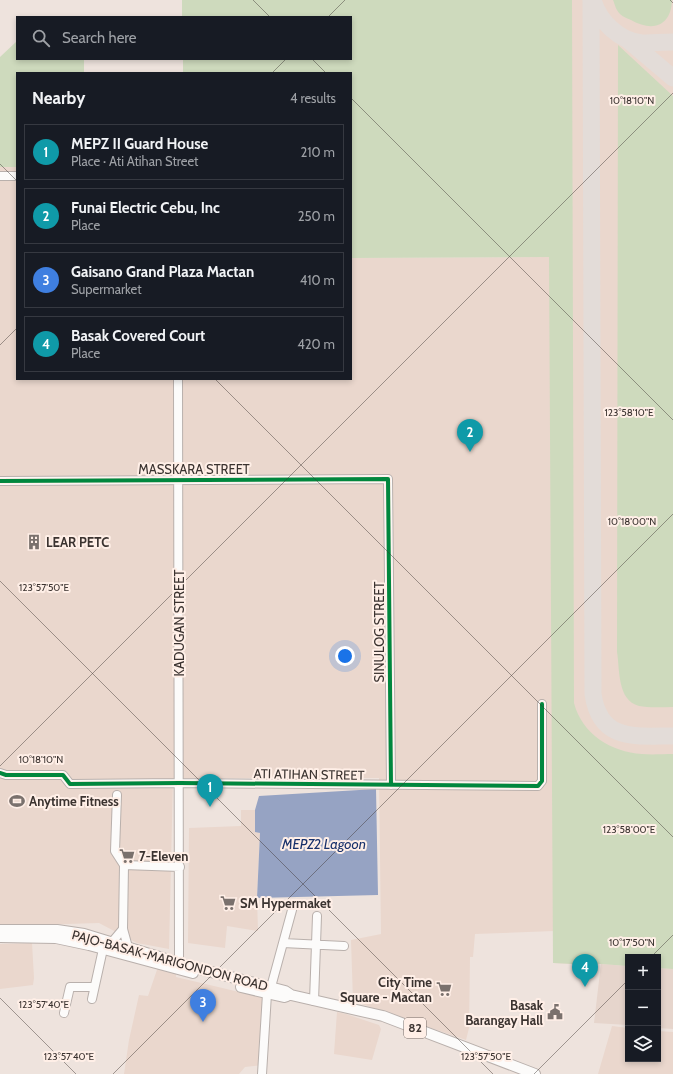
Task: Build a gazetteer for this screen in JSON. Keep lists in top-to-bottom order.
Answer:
{
  "streets": {
    "main road": ["PAJO-BASAK-MARIGONDON ROAD", "82"],
    "street": [
      "MASSKARA STREET",
      "KADUGAN STREET",
      "SINULOG STREET",
      "ATI ATIHAN STREET"
    ]
  },
  "crossings": [
    ["MASSKARA STREET", "KADUGAN STREET"],
    ["MASSKARA STREET", "SINULOG STREET"],
    ["KADUGAN STREET", "ATI ATIHAN STREET"],
    ["KADUGAN STREET", "PAJO-BASAK-MARIGONDON ROAD"],
    ["SINULOG STREET", "ATI ATIHAN STREET"]
  ],
  "water": ["MEPZ2 Lagoon"],
  "places": {
    "building": ["LEAR PETC"],
    "sports": ["Anytime Fitness"],
    "supermarket": ["7-Eleven", "SM Hypermaket", "City Time Square - Mactan"],
    "public building": ["Basak Barangay Hall"]
  },
  "page": {
    "search": "Search here",
    "heading": ["Nearby", "4 results"],
    "list": [
      {
        "mark": "1",
        "name": "MEPZ II Guard House",
        "note": "Place · Ati Atihan Street",
        "value": "210 m"
      },
      {
        "mark": "2",
        "name": "Funai Electric Cebu, Inc",
        "note": "Place",
        "value": "250 m"
      },
      {
        "mark": "3",
        "name": "Gaisano Grand Plaza Mactan",
        "note": "Supermarket",
        "value": "410 m"
      },
      {
        "mark": "4",
        "name": "Basak Covered Court",
        "note": "Place",
        "value": "420 m"
      }
    ],
    "pins": [
      "2",
      "1",
      "4",
      "3"
    ],
    "map_buttons": ["+", "−"]
  },
  "coordinates": [
    "10°18'10\"N",
    "123°58'10\"E",
    "10°18'00\"N",
    "123°57'50\"E",
    "123°58'00\"E",
    "10°17'50\"N",
    "123°57'40\"E"
  ]
}
